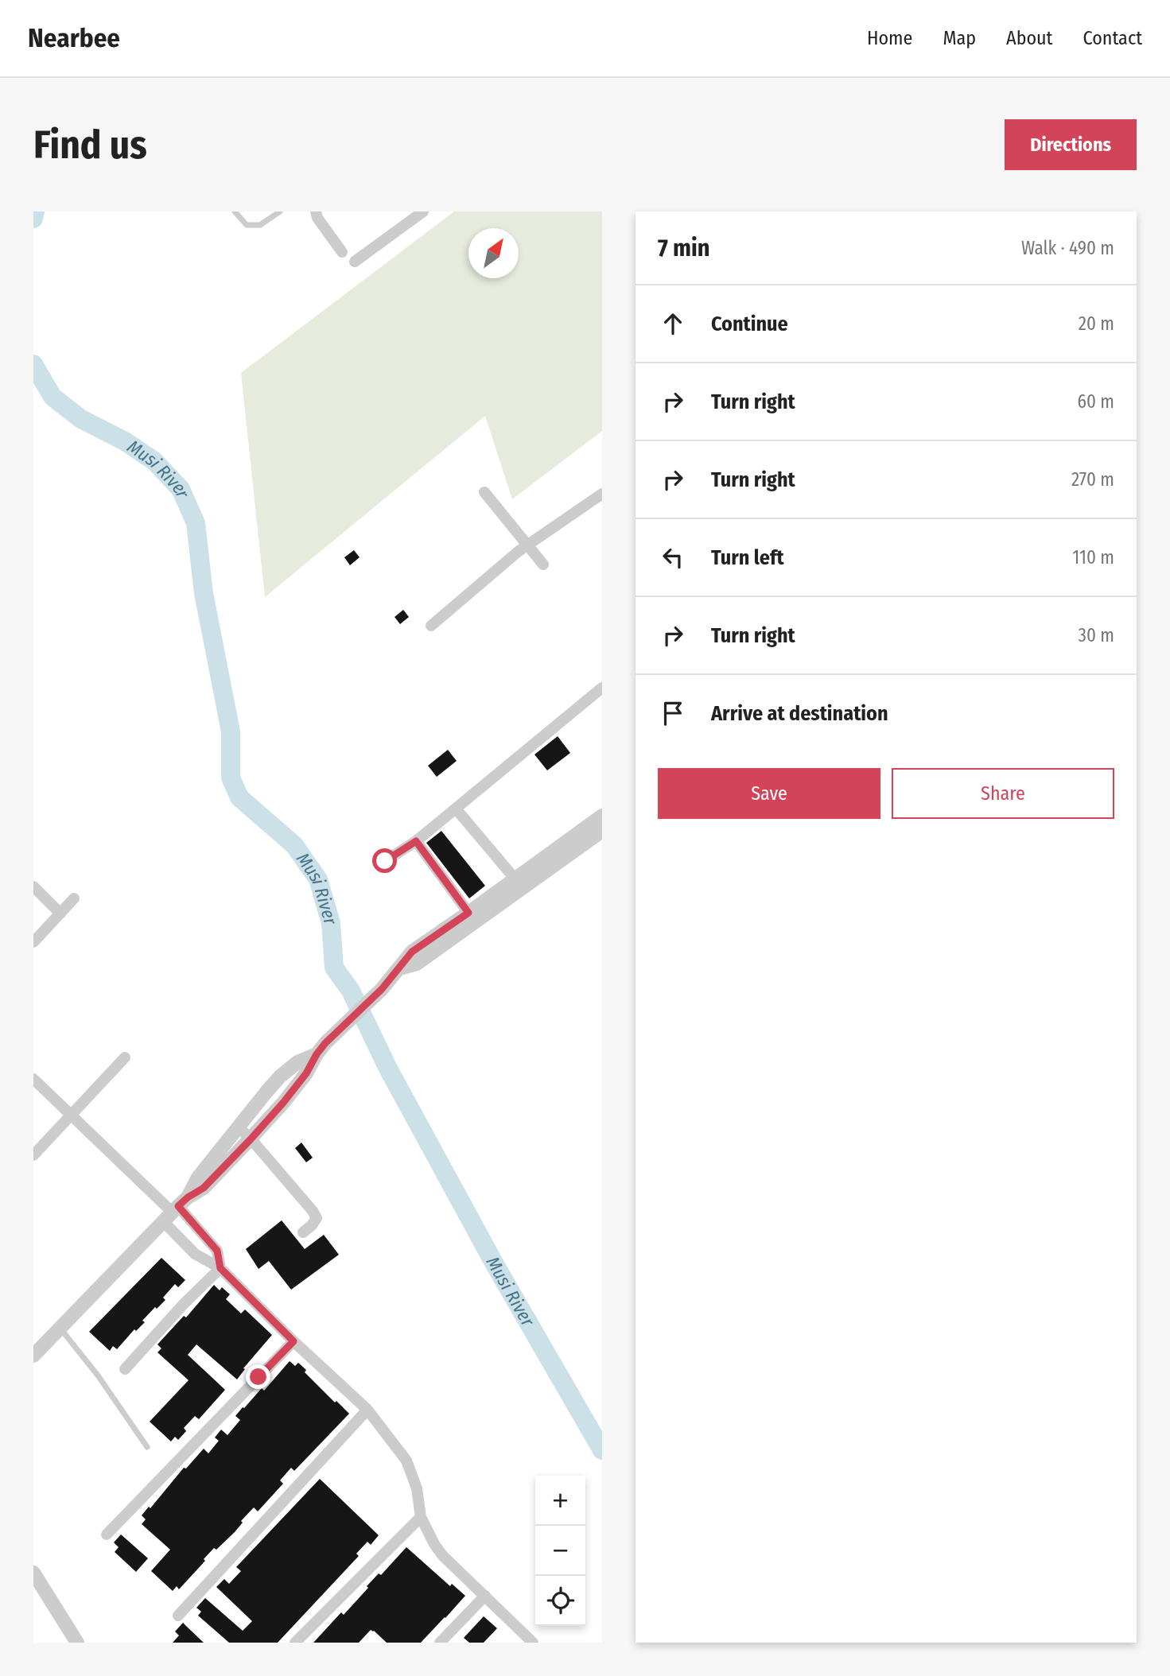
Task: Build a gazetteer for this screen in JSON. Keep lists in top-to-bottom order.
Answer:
{
  "water": ["Musi River"],
  "north": "top right",
  "page": {
    "header": "Nearbee",
    "nav": [
      "Home",
      "Map",
      "About",
      "Contact"
    ],
    "buttons": [
      "Directions",
      ["Save", "Share"]
    ],
    "title": "Find us",
    "heading": ["7 min", "Walk · 490 m"],
    "list": [
      ["Continue", "20 m"],
      ["Turn right", "60 m"],
      ["Turn right", "270 m"],
      ["Turn left", "110 m"],
      ["Turn right", "30 m"],
      "Arrive at destination"
    ],
    "map_buttons": ["+", "−"]
  }
}
